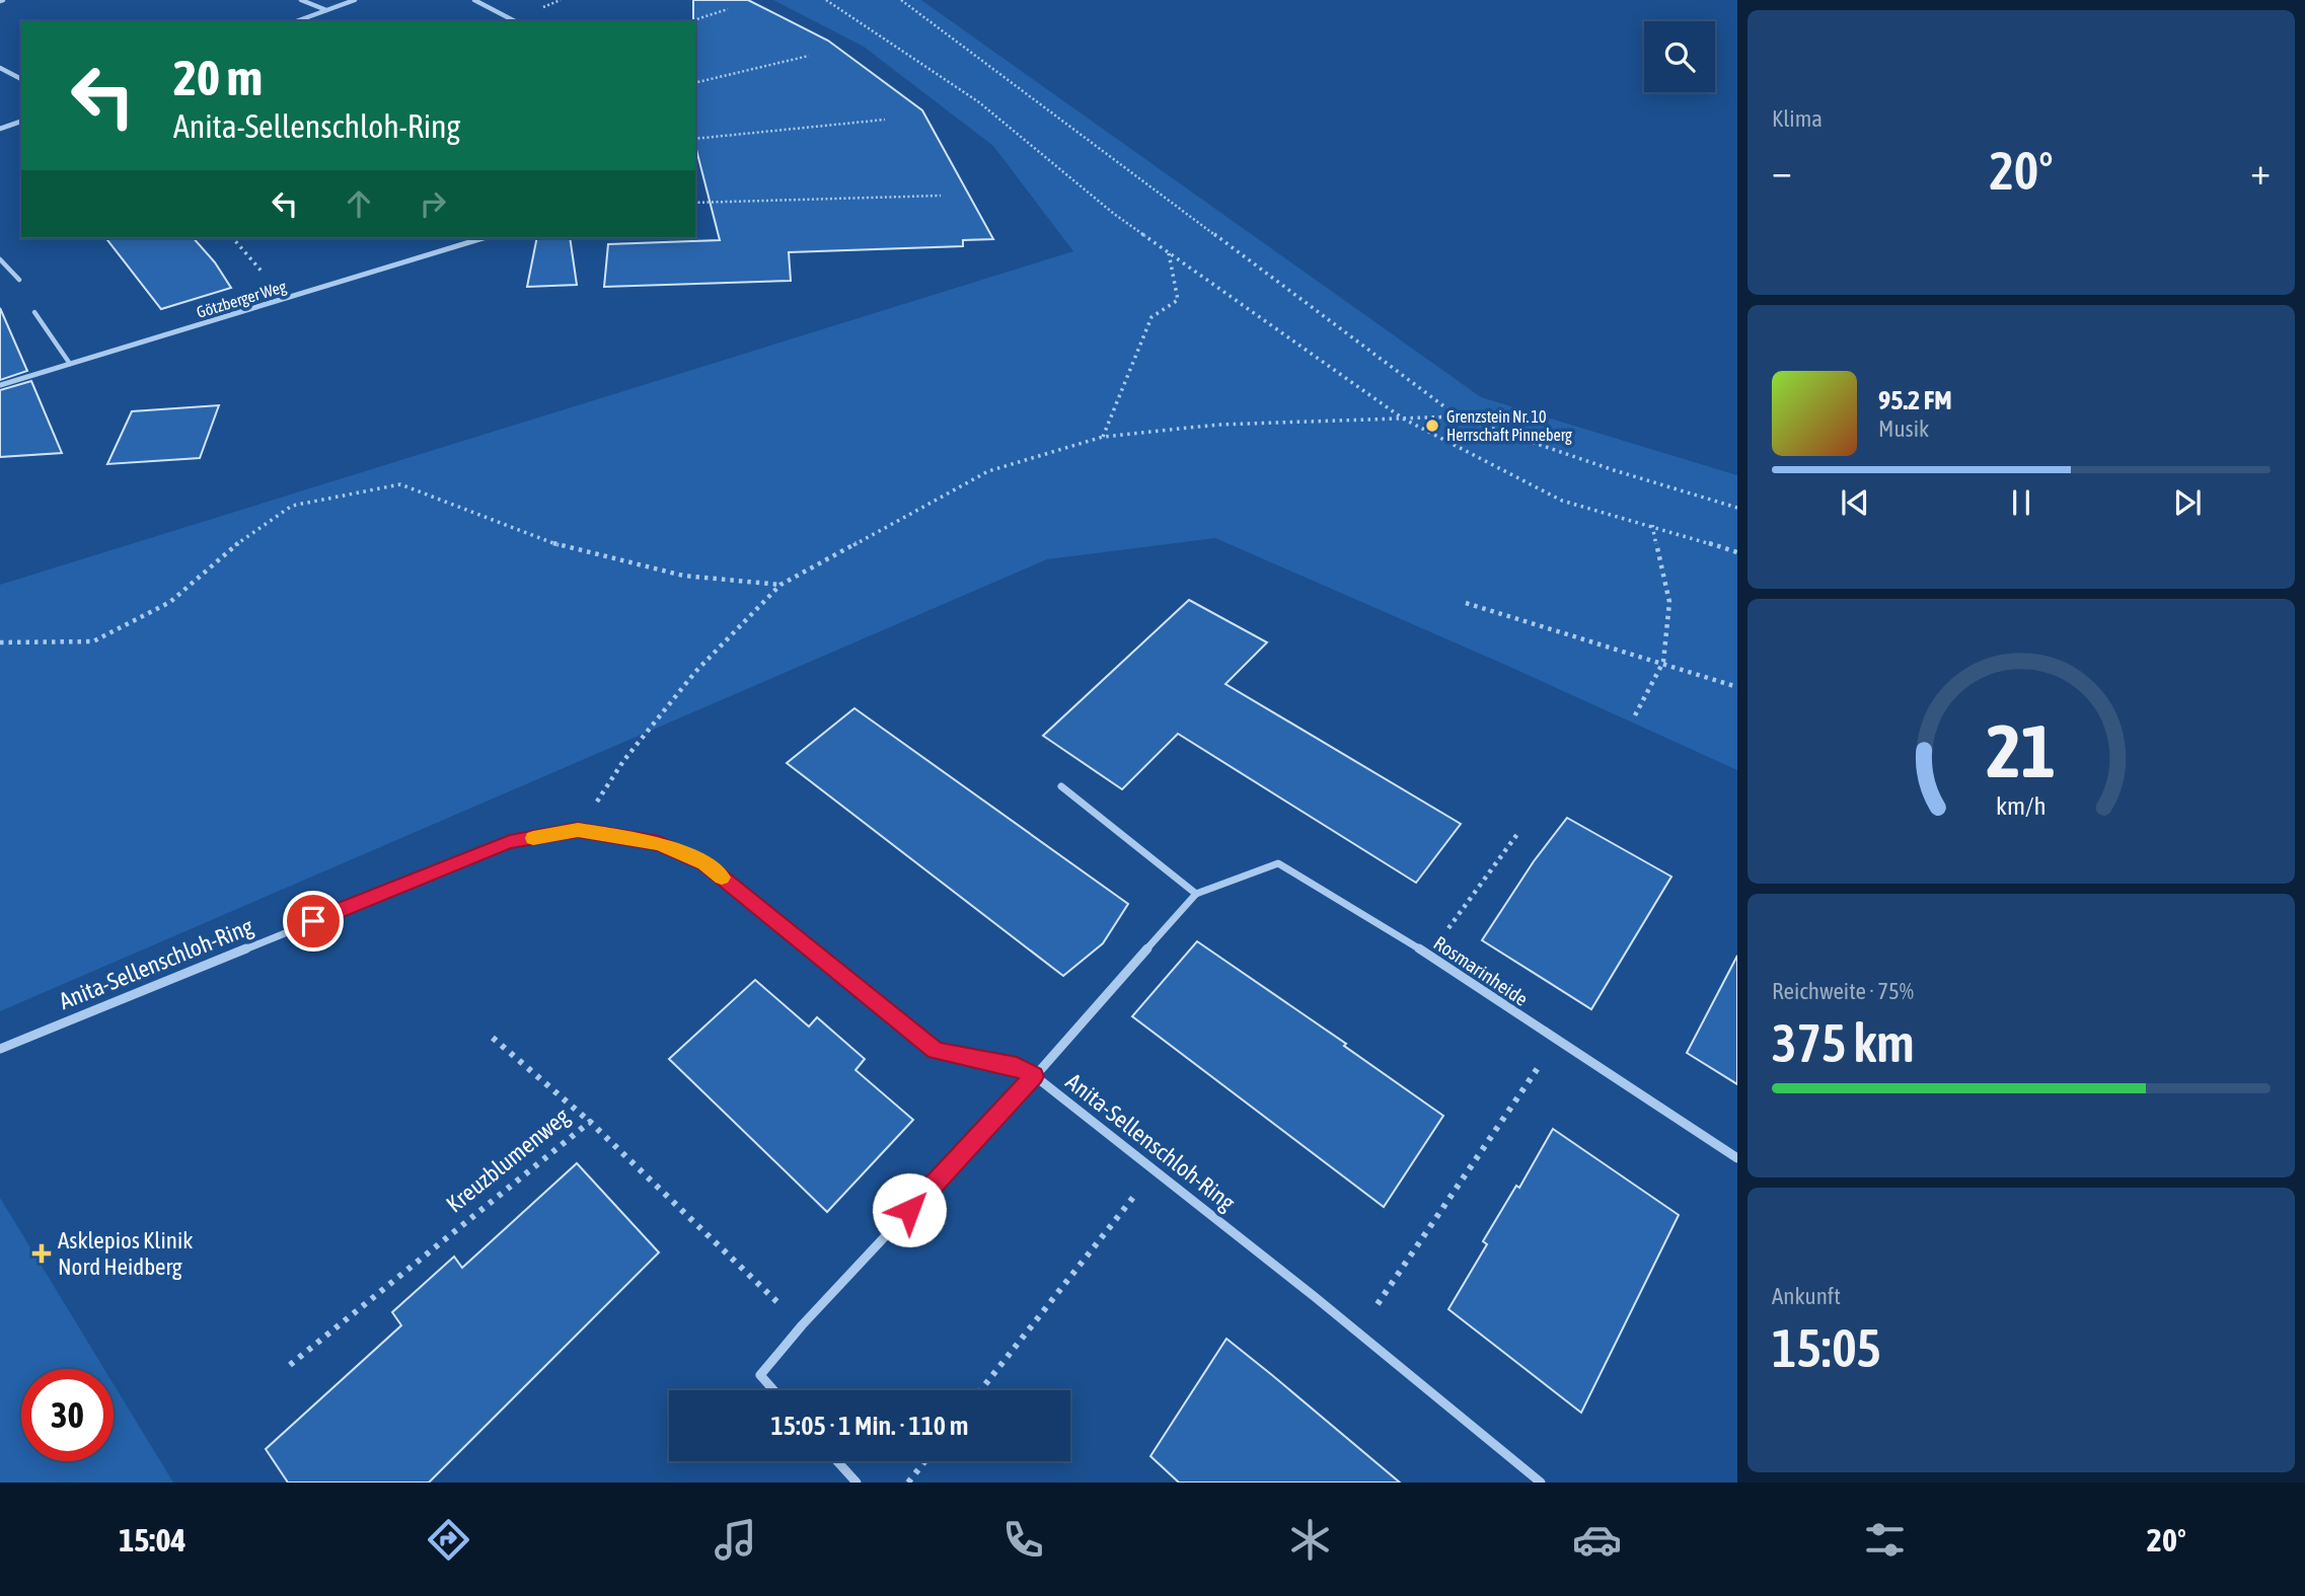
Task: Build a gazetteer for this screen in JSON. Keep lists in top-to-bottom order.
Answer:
{
  "streets": {
    "street": ["Götzberger Weg", "Anita-Sellenschloh-Ring", "Rosmarinheide"],
    "path": ["Kreuzblumenweg"]
  },
  "crossings": [
    ["Anita-Sellenschloh-Ring", "Rosmarinheide"]
  ],
  "places": {
    "other": ["Grenzstein Nr. 10 Herrschaft Pinneberg"],
    "health": ["Asklepios Klinik Nord Heidberg"]
  },
  "page": {
    "tile": [
      "Klima",
      ["Reichweite · 75%", "375 km"],
      ["Ankunft", "15:05"]
    ],
    "turn": ["20 m", "Anita-Sellenschloh-Ring"],
    "heat": ["−", "20°", "+"],
    "song": ["95.2 FM", "Musik"],
    "limit": "30",
    "trip": "15:05 · 1 Min. · 110 m",
    "tabs": ["15:04", "20°"],
    "gauge": ["21", "km/h"]
  }
}
